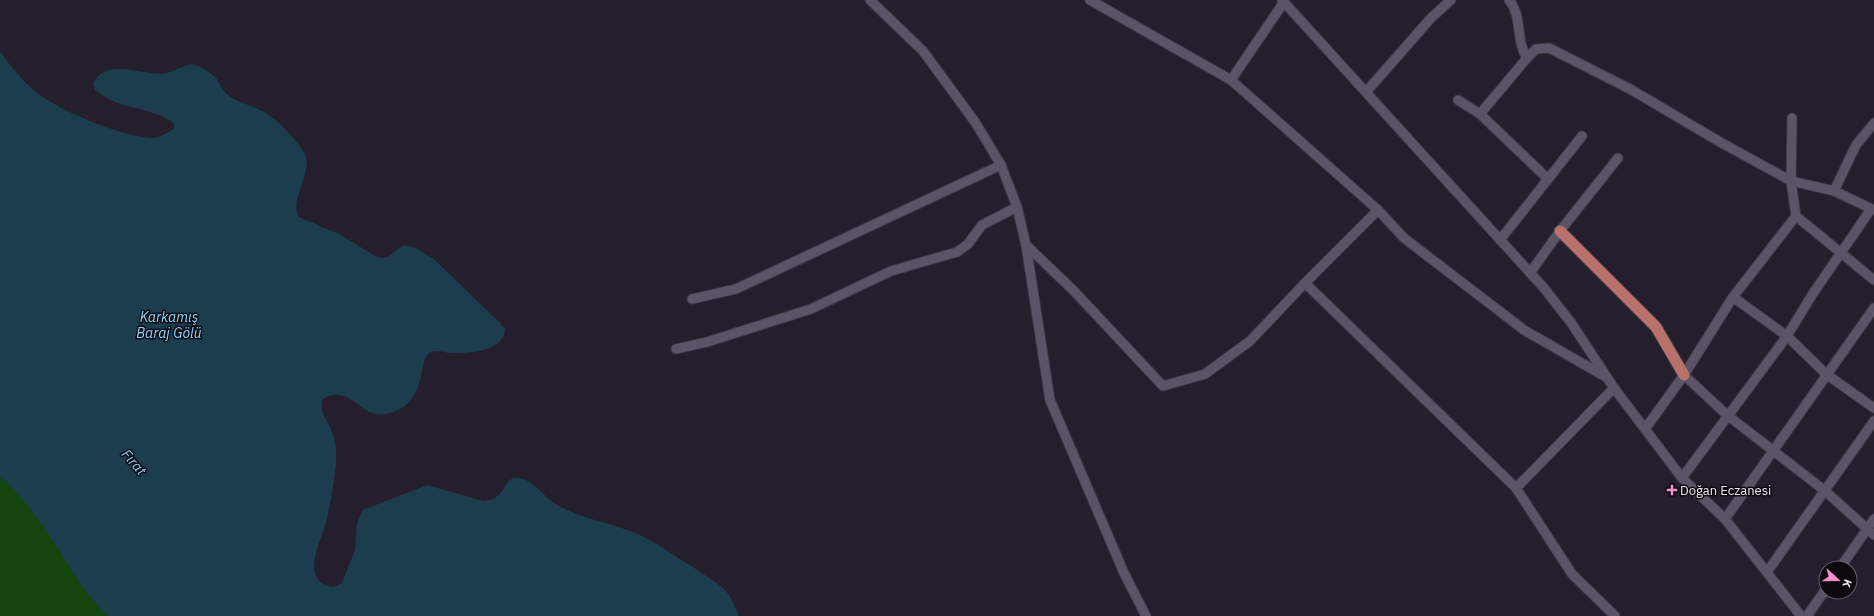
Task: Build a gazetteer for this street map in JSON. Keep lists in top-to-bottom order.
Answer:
{
  "water": ["Karkamış Baraj Gölü", "Fırat"],
  "places": {
    "health": ["Doğan Eczanesi"]
  },
  "north": "right"
}
